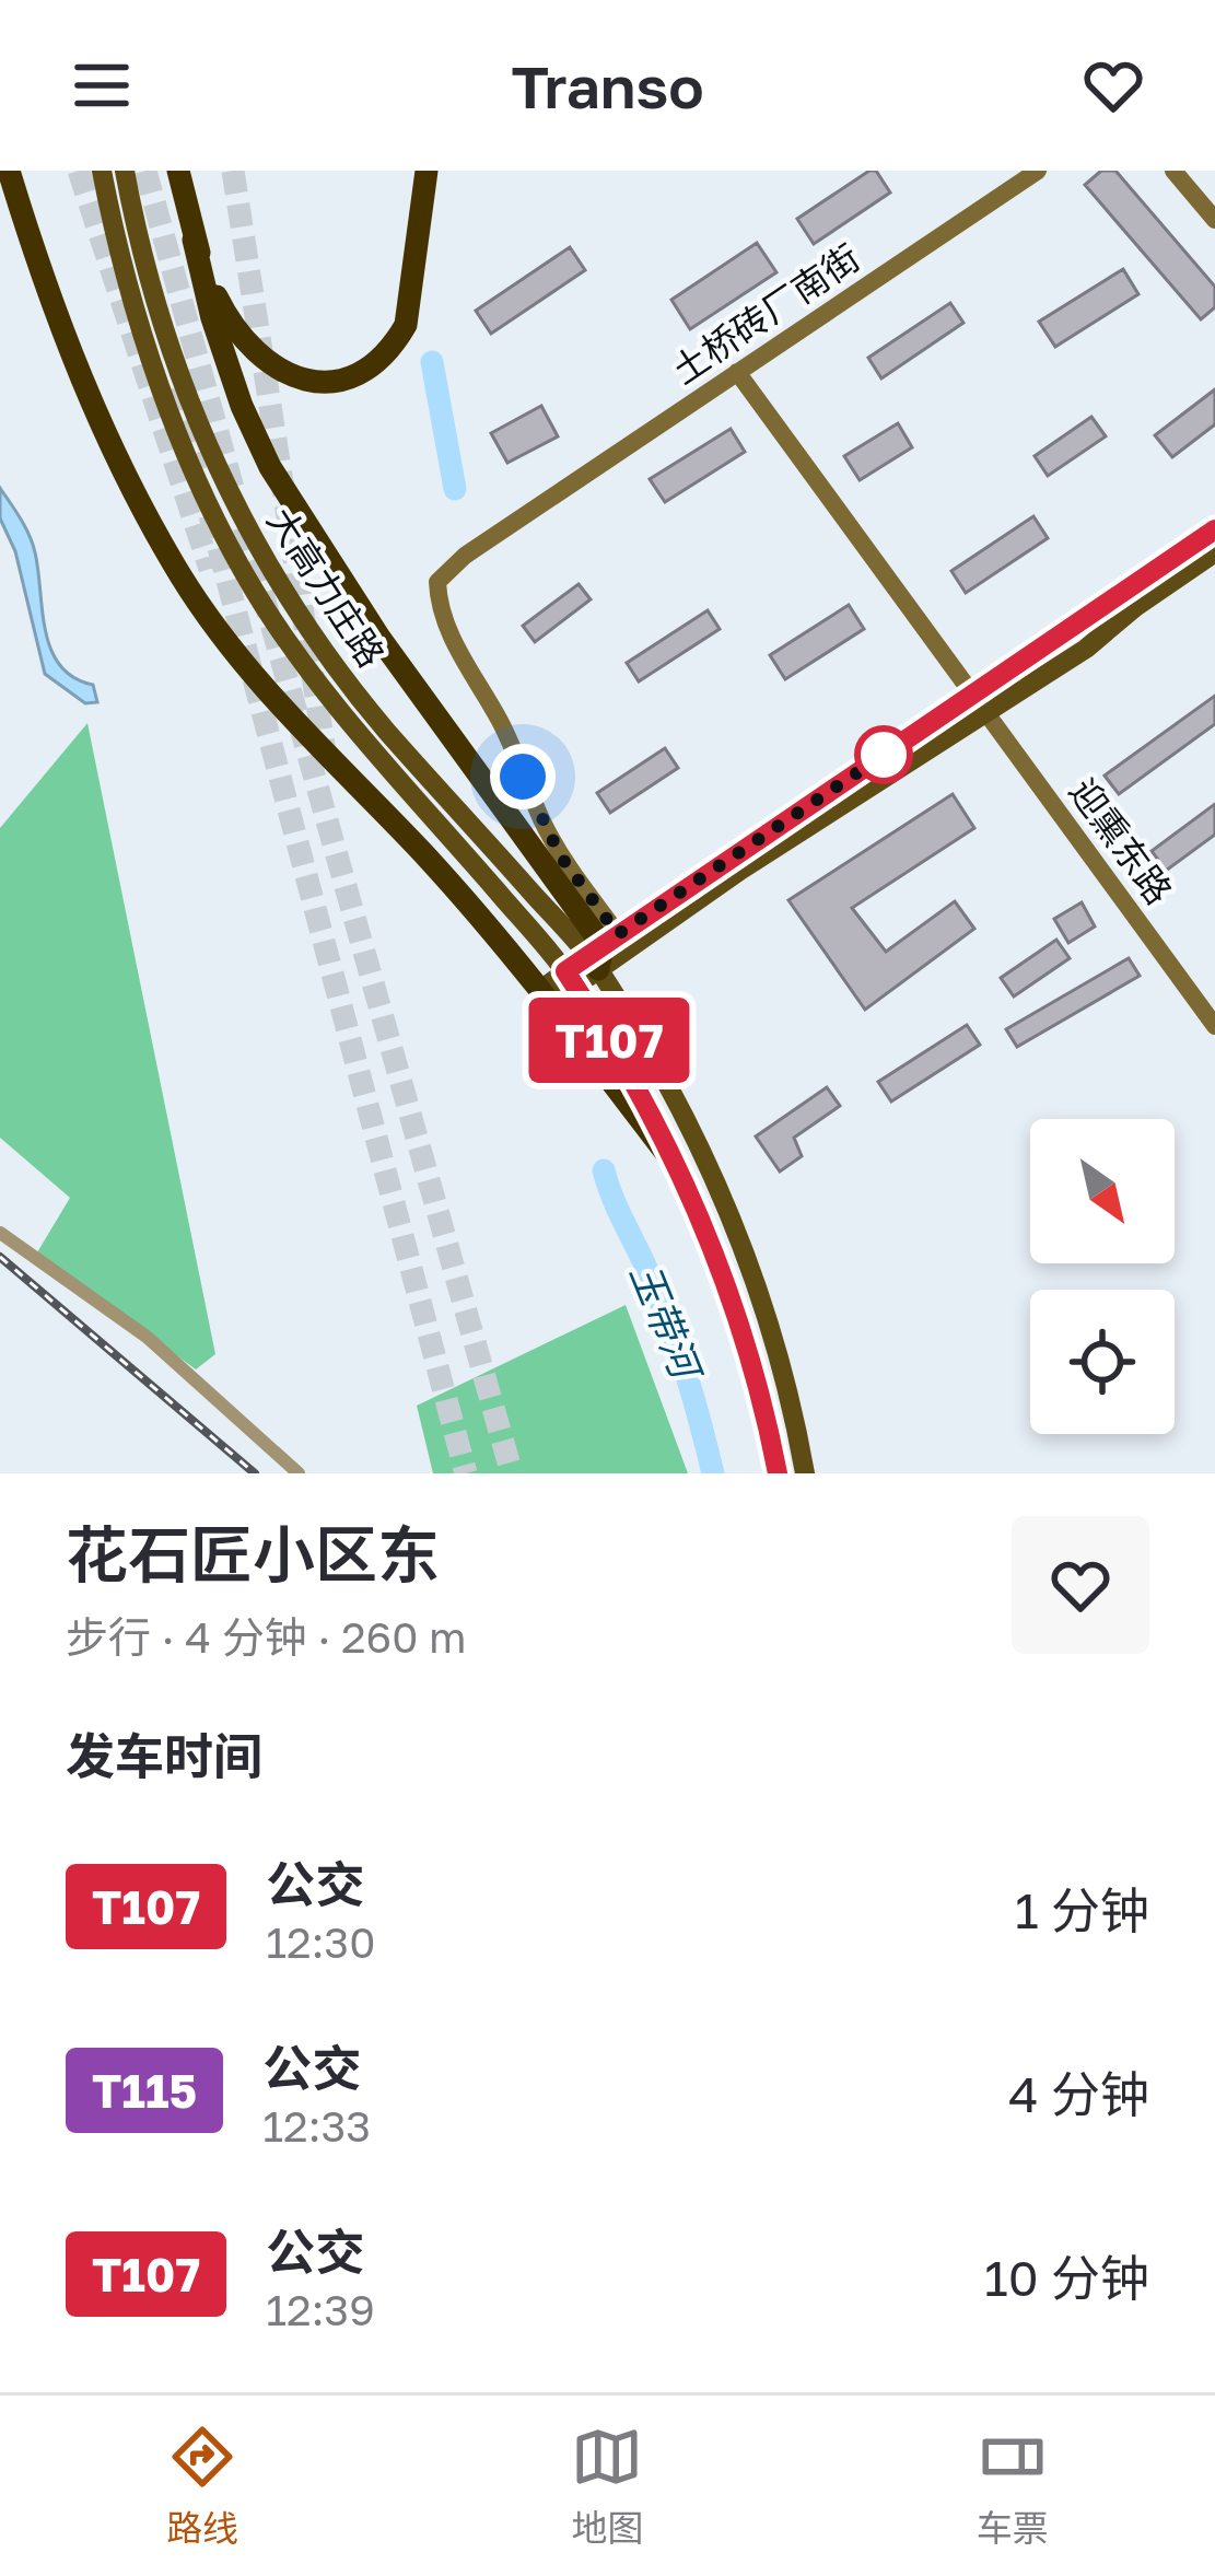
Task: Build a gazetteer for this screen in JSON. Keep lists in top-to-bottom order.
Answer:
{
  "streets": {
    "main road": ["大高力庄路"],
    "street": ["土桥砖厂南街", "迎熏东路"]
  },
  "crossings": [
    ["土桥砖厂南街", "大高力庄路"],
    ["土桥砖厂南街", "迎熏东路"]
  ],
  "water": ["玉带河"],
  "lines": ["bus line T107"],
  "north": "bottom right",
  "page": {
    "header": "Transo",
    "on_map": "T107",
    "heading": [
      ["花石匠小区东", "步行 · 4 分钟 · 260 m"],
      "发车时间"
    ],
    "list": [
      {
        "mark": "T107",
        "name": "公交",
        "note": "12:30",
        "value": "1 分钟"
      },
      {
        "mark": "T115",
        "name": "公交",
        "note": "12:33",
        "value": "4 分钟"
      },
      {
        "mark": "T107",
        "name": "公交",
        "note": "12:39",
        "value": "10 分钟"
      }
    ],
    "tabs": ["路线", "地图", "车票"]
  }
}
